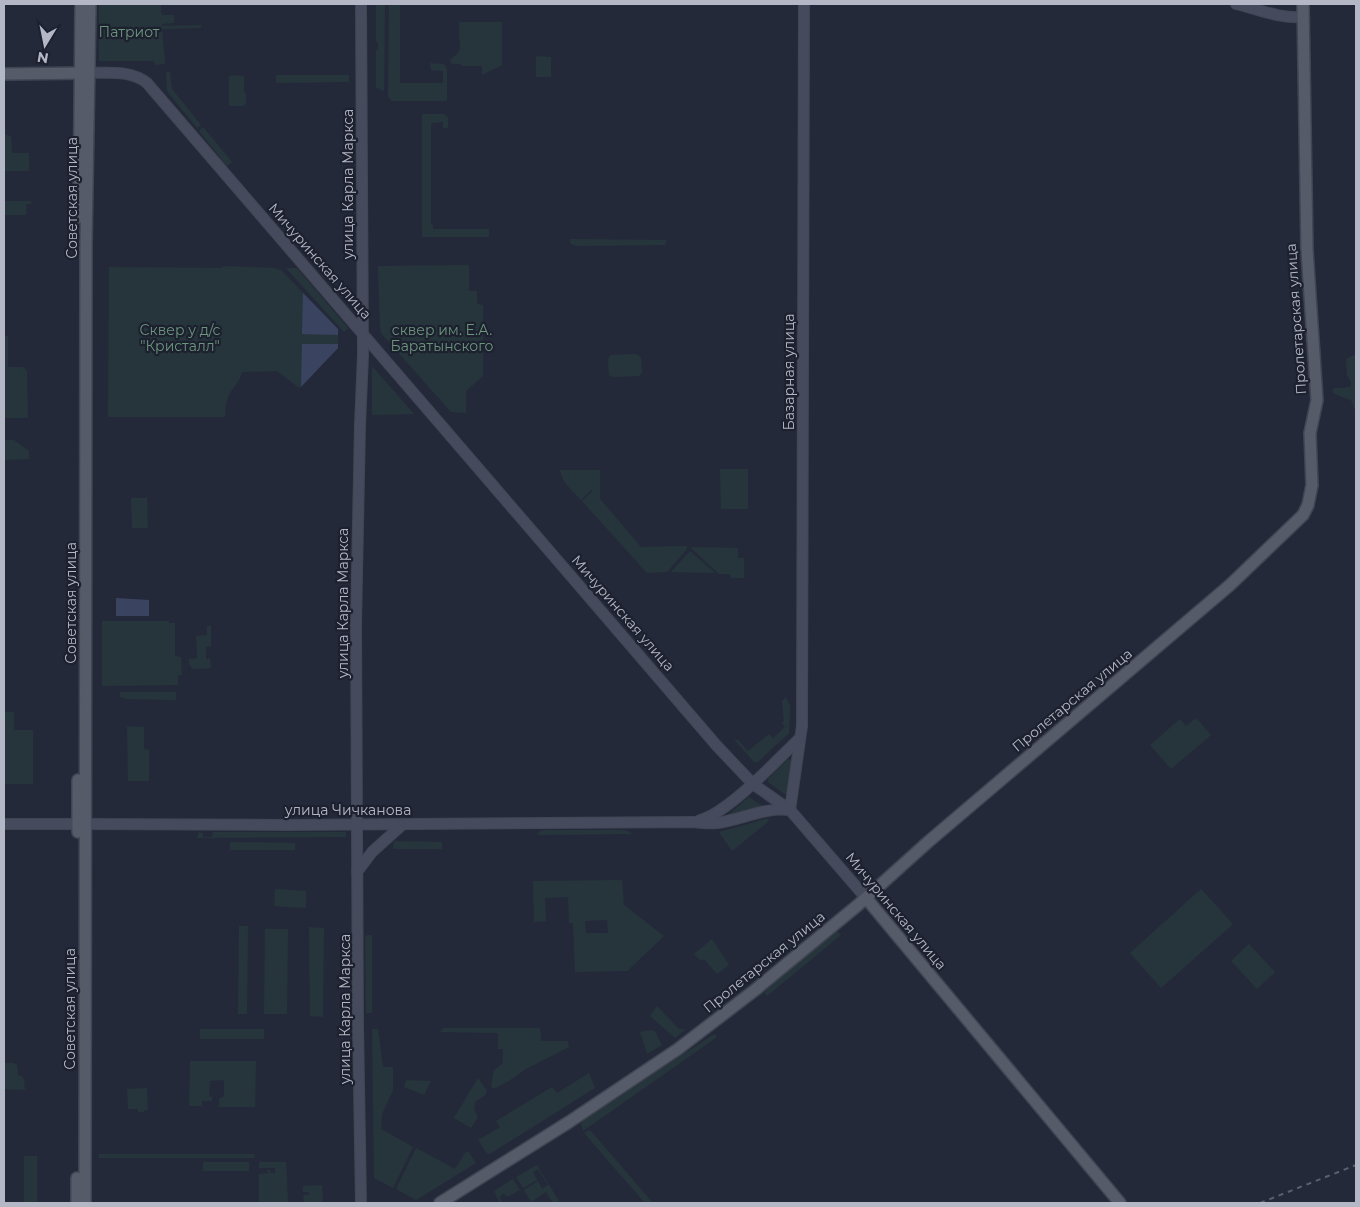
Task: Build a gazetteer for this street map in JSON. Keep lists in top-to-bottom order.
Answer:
{
  "streets": {
    "main road": [
      "улица Карла Маркса",
      "Советская улица",
      "Мичуринская улица",
      "Пролетарская улица",
      "Базарная улица",
      "улица Чичканова"
    ]
  },
  "crossings": [
    ["улица Карла Маркса", "Мичуринская улица"],
    ["улица Карла Маркса", "улица Чичканова"],
    ["Советская улица", "Мичуринская улица"],
    ["Советская улица", "улица Чичканова"],
    ["Мичуринская улица", "Пролетарская улица"],
    ["Мичуринская улица", "Базарная улица"],
    ["Мичуринская улица", "улица Чичканова"],
    ["Базарная улица", "улица Чичканова"]
  ],
  "parks": ["Патриот", "Сквер у д/с \"Кристалл\"", "сквер им. Е.А. Баратынского"],
  "north": "bottom"
}
